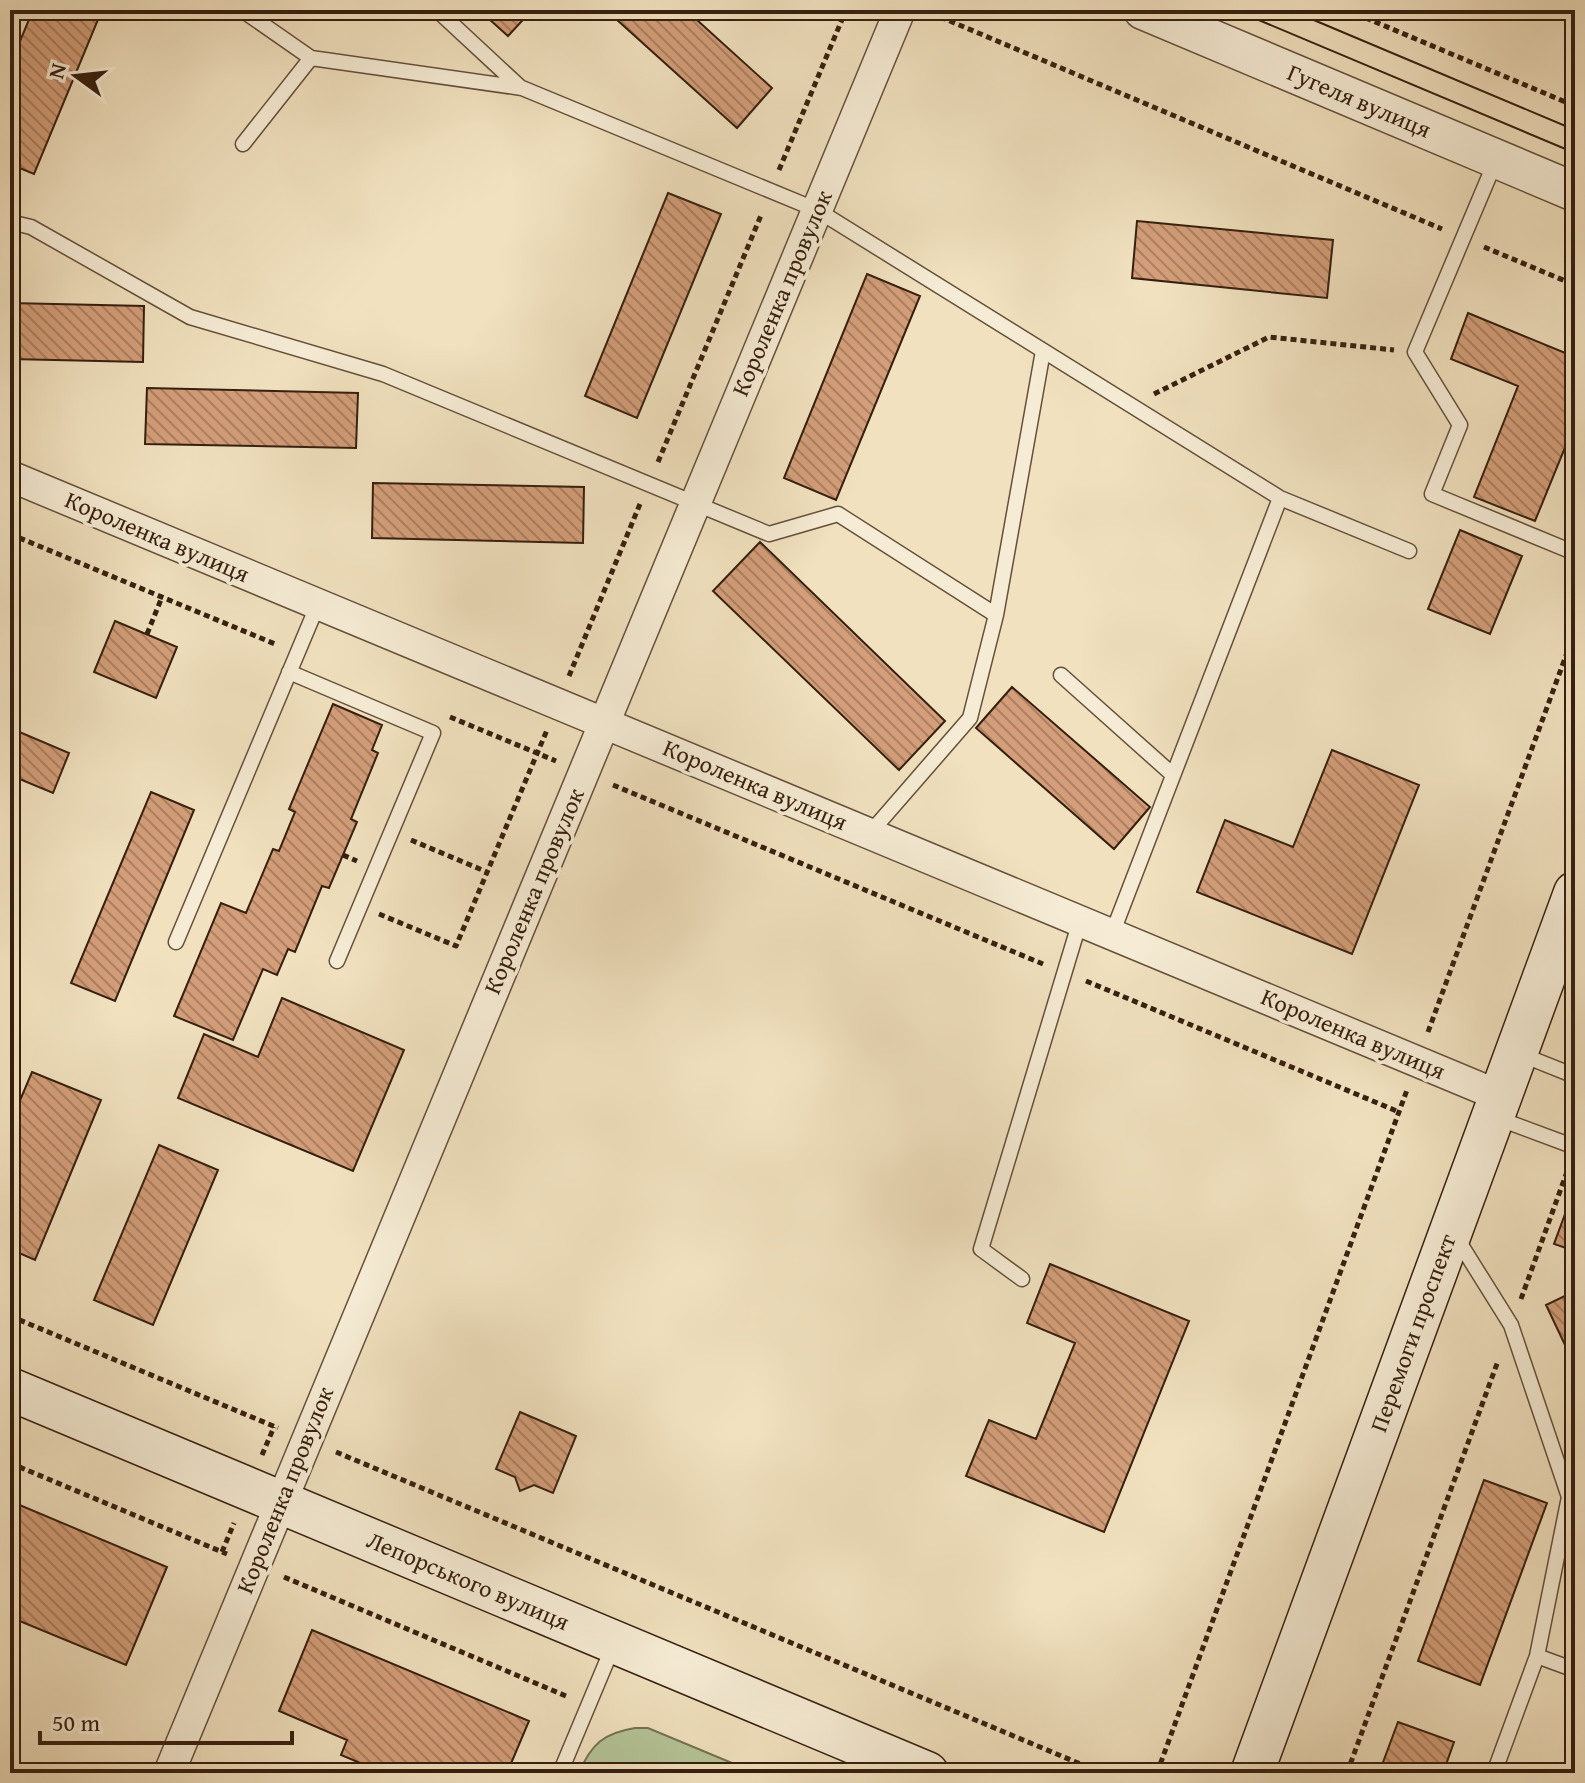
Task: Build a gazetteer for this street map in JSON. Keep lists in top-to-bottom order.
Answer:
{
  "streets": {
    "main road": ["Перемоги проспект", "Лепорського вулиця"],
    "street": ["Гугеля вулиця", "Короленка провулок", "Короленка вулиця"]
  },
  "crossings": [
    ["Короленка провулок", "Короленка вулиця"],
    ["Короленка провулок", "Лепорського вулиця"],
    ["Короленка вулиця", "Перемоги проспект"]
  ],
  "scale_bar": "50 m",
  "north": "left"
}
